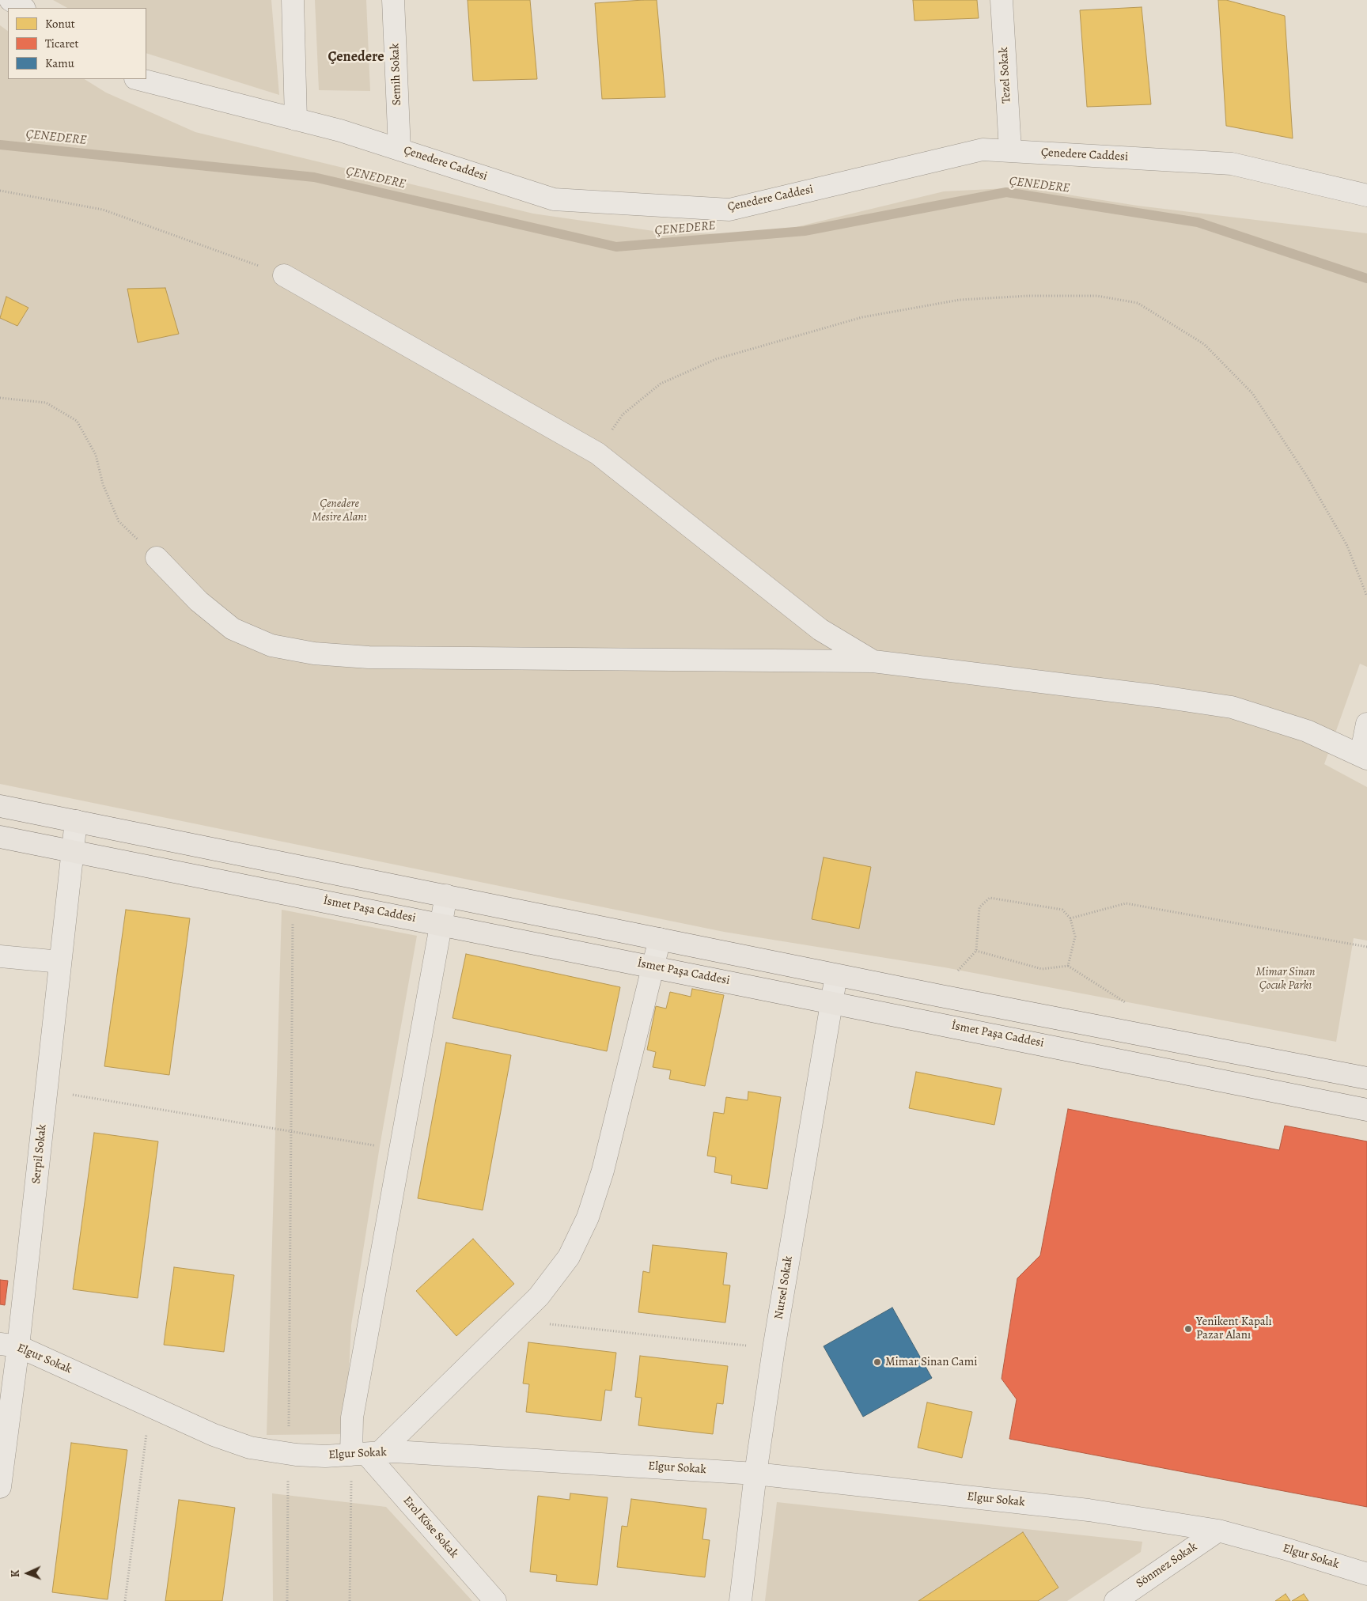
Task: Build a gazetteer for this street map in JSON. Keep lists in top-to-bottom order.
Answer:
{
  "streets": {
    "main road": ["İsmet Paşa Caddesi"],
    "street": [
      "Semih Sokak",
      "Tezel Sokak",
      "Çenedere Caddesi",
      "Serpil Sokak",
      "Nursel Sokak",
      "Elgur Sokak",
      "Erol Köse Sokak",
      "Sönmez Sokak"
    ]
  },
  "crossings": [
    ["Semih Sokak", "Çenedere Caddesi"],
    ["Tezel Sokak", "Çenedere Caddesi"],
    ["İsmet Paşa Caddesi", "Serpil Sokak"],
    ["İsmet Paşa Caddesi", "Nursel Sokak"],
    ["Serpil Sokak", "Elgur Sokak"],
    ["Nursel Sokak", "Elgur Sokak"],
    ["Elgur Sokak", "Erol Köse Sokak"],
    ["Elgur Sokak", "Sönmez Sokak"]
  ],
  "districts": ["Çenedere"],
  "water": ["ÇENEDERE"],
  "parks": ["Çenedere Mesire Alanı", "Mimar Sinan Çocuk Parkı"],
  "places": ["Yenikent Kapalı Pazar Alanı", "Mimar Sinan Cami"],
  "legend": ["Konut", "Ticaret", "Kamu"],
  "north": "left"
}
